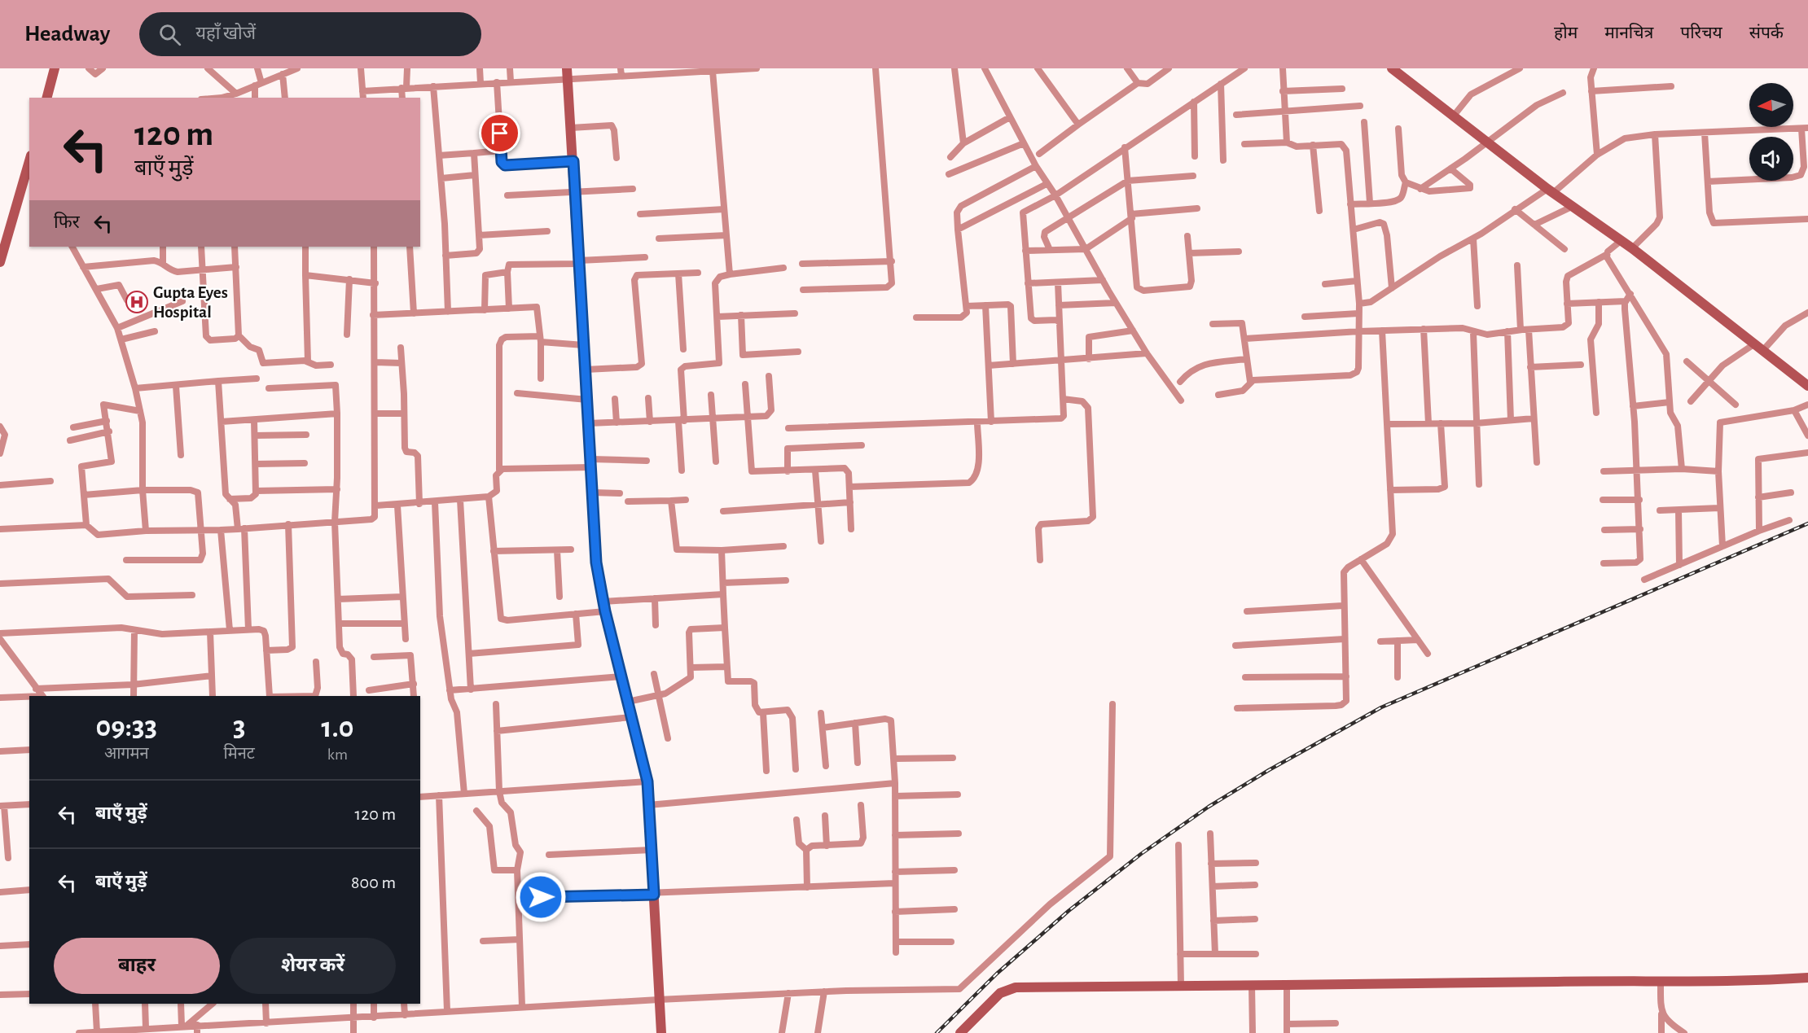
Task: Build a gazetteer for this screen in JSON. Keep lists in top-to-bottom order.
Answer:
{
  "places": {
    "hospital": ["Gupta Eyes Hospital"]
  },
  "north": "left",
  "page": {
    "header": "Headway",
    "search": "यहाँ खोजें",
    "nav": [
      "होम",
      "मानचित्र",
      "परिचय",
      "संपर्क"
    ],
    "turn": ["120 m", "बाएँ मुड़ें"],
    "then": "फिर",
    "eta": [
      "09:33",
      "आगमन",
      "3",
      "मिनट",
      "1.0",
      "km"
    ],
    "list": [
      {
        "name": "बाएँ मुड़ें",
        "value": "120 m"
      },
      {
        "name": "बाएँ मुड़ें",
        "value": "800 m"
      }
    ],
    "buttons": ["बाहर", "शेयर करें"]
  }
}
